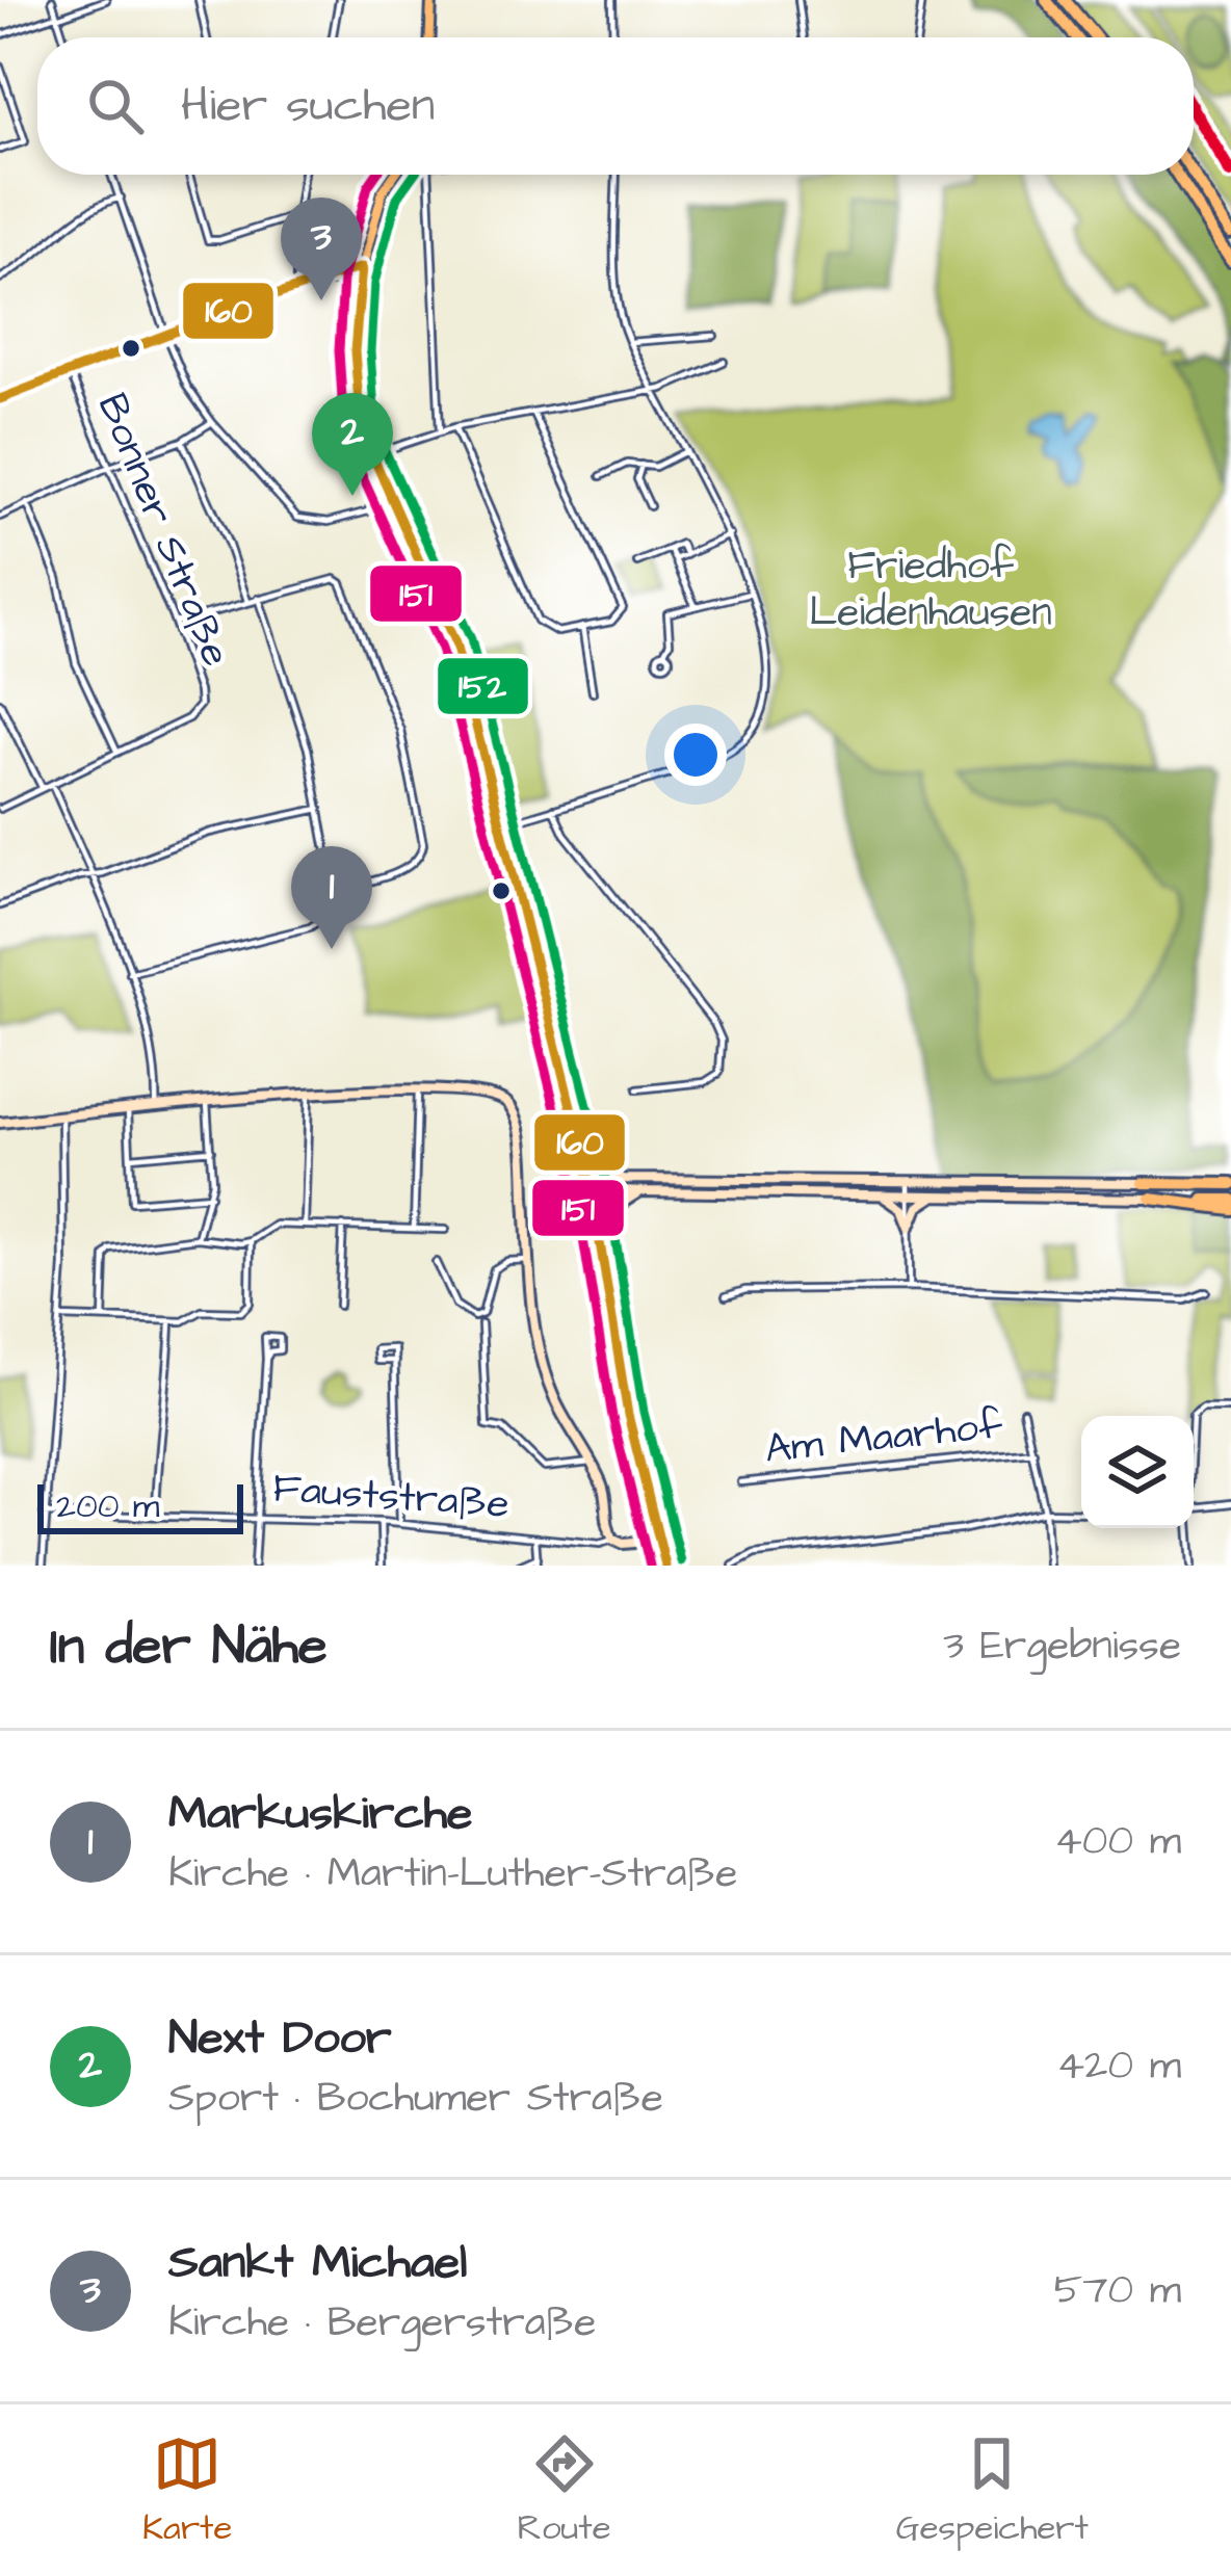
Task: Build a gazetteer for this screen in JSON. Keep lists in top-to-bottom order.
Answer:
{
  "streets": {
    "street": ["Bonner Straße", "Am Maarhof", "Fauststraße"]
  },
  "parks": ["Friedhof Leidenhausen"],
  "lines": ["transit line 151", "transit line 152", "transit line 160"],
  "scale_bar": "200 m",
  "page": {
    "search": "Hier suchen",
    "pins": ["3", "2", "1"],
    "scale": "200 m",
    "heading": ["In der Nähe", "3 Ergebnisse"],
    "list": [
      {
        "mark": "1",
        "name": "Markuskirche",
        "note": "Kirche · Martin-Luther-Straße",
        "value": "400 m"
      },
      {
        "mark": "2",
        "name": "Next Door",
        "note": "Sport · Bochumer Straße",
        "value": "420 m"
      },
      {
        "mark": "3",
        "name": "Sankt Michael",
        "note": "Kirche · Bergerstraße",
        "value": "570 m"
      }
    ],
    "nav": ["Karte", "Route", "Gespeichert"]
  }
}
